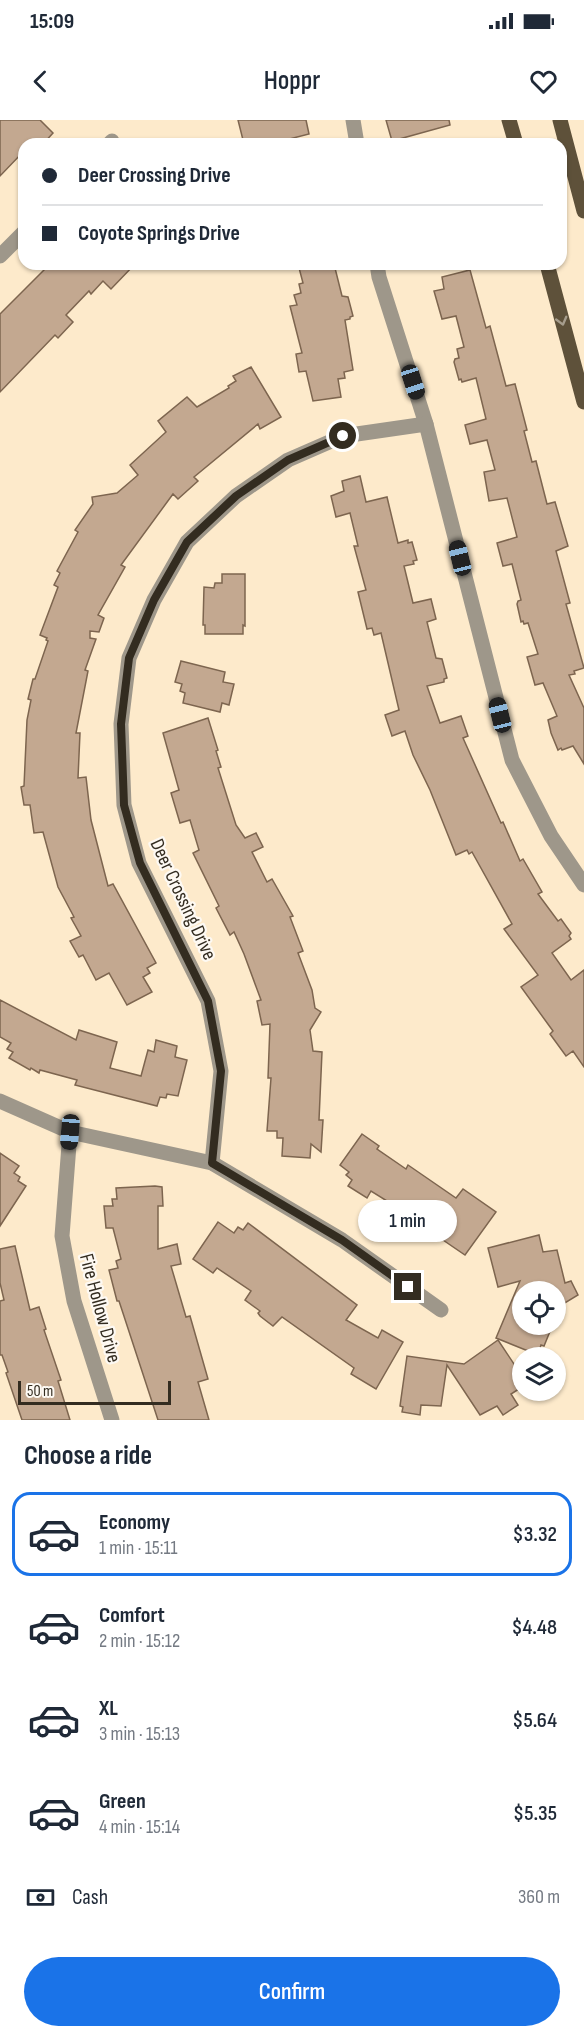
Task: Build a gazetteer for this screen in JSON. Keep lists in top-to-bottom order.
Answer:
{
  "streets": {
    "street": ["Deer Crossing Drive", "Fire Hollow Drive"]
  },
  "scale_bar": "50 m",
  "page": {
    "status": "15:09",
    "header": "Hoppr",
    "banner": ["Deer Crossing Drive", "Coyote Springs Drive"],
    "bubble": "1 min",
    "scale": "50 m",
    "heading": "Choose a ride",
    "list": [
      {
        "name": "Economy",
        "note": "1 min · 15:11",
        "value": "$3.32"
      },
      {
        "name": "Comfort",
        "note": "2 min · 15:12",
        "value": "$4.48"
      },
      {
        "name": "XL",
        "note": "3 min · 15:13",
        "value": "$5.64"
      },
      {
        "name": "Green",
        "note": "4 min · 15:14",
        "value": "$5.35"
      }
    ],
    "pay": ["Cash", "360 m"],
    "buttons": "Confirm"
  }
}
